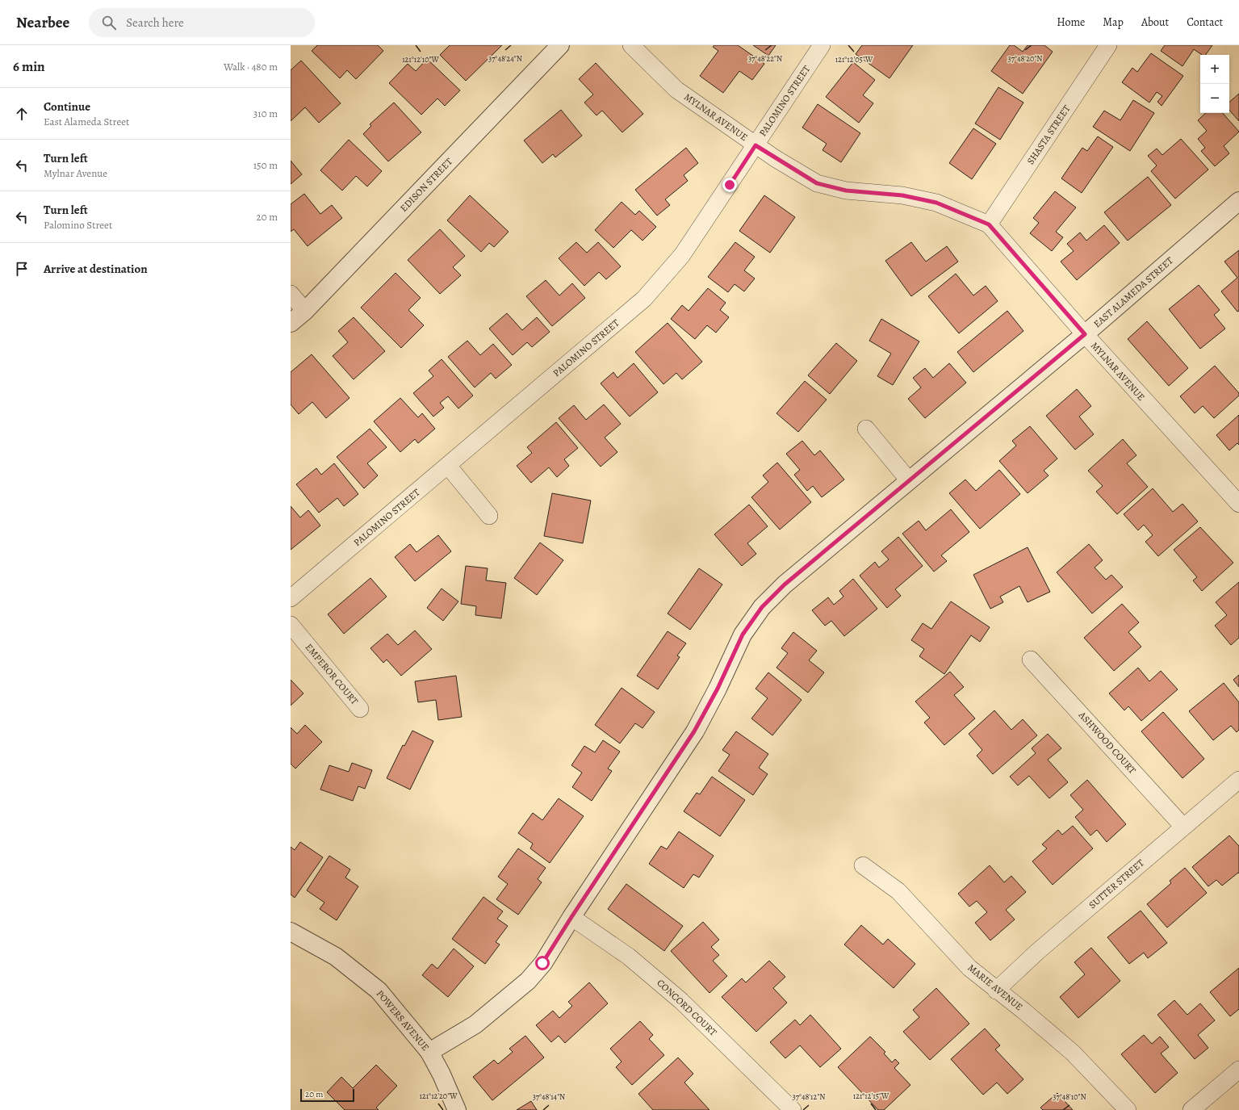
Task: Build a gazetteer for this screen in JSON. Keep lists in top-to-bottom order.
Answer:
{
  "streets": {
    "street": [
      "PALOMINO STREET",
      "MYLNAR AVENUE",
      "SHASTA STREET",
      "EDISON STREET",
      "EAST ALAMEDA STREET",
      "EMPEROR COURT",
      "ASHWOOD COURT",
      "SUTTER STREET",
      "MARIE AVENUE",
      "CONCORD COURT",
      "POWERS AVENUE"
    ]
  },
  "crossings": [
    ["PALOMINO STREET", "MYLNAR AVENUE"],
    ["MYLNAR AVENUE", "SHASTA STREET"],
    ["MYLNAR AVENUE", "EAST ALAMEDA STREET"],
    ["EAST ALAMEDA STREET", "CONCORD COURT"],
    ["EAST ALAMEDA STREET", "POWERS AVENUE"],
    ["ASHWOOD COURT", "SUTTER STREET"],
    ["SUTTER STREET", "MARIE AVENUE"]
  ],
  "scale_bar": "20 m",
  "page": {
    "header": "Nearbee",
    "search": "Search here",
    "nav": [
      "Home",
      "Map",
      "About",
      "Contact"
    ],
    "heading": ["6 min", "Walk · 480 m"],
    "map_buttons": ["+", "−"],
    "list": [
      ["Continue", "East Alameda Street", "310 m"],
      ["Turn left", "Mylnar Avenue", "150 m"],
      ["Turn left", "Palomino Street", "20 m"],
      "Arrive at destination"
    ],
    "scale": "20 m"
  },
  "coordinates": [
    "37°48'24\"N",
    "37°48'22\"N",
    "37°48'20\"N",
    "121°12'10\"W",
    "121°12'05\"W",
    "121°12'20\"W",
    "121°12'15\"W",
    "37°48'14\"N",
    "37°48'12\"N",
    "37°48'10\"N"
  ]
}
